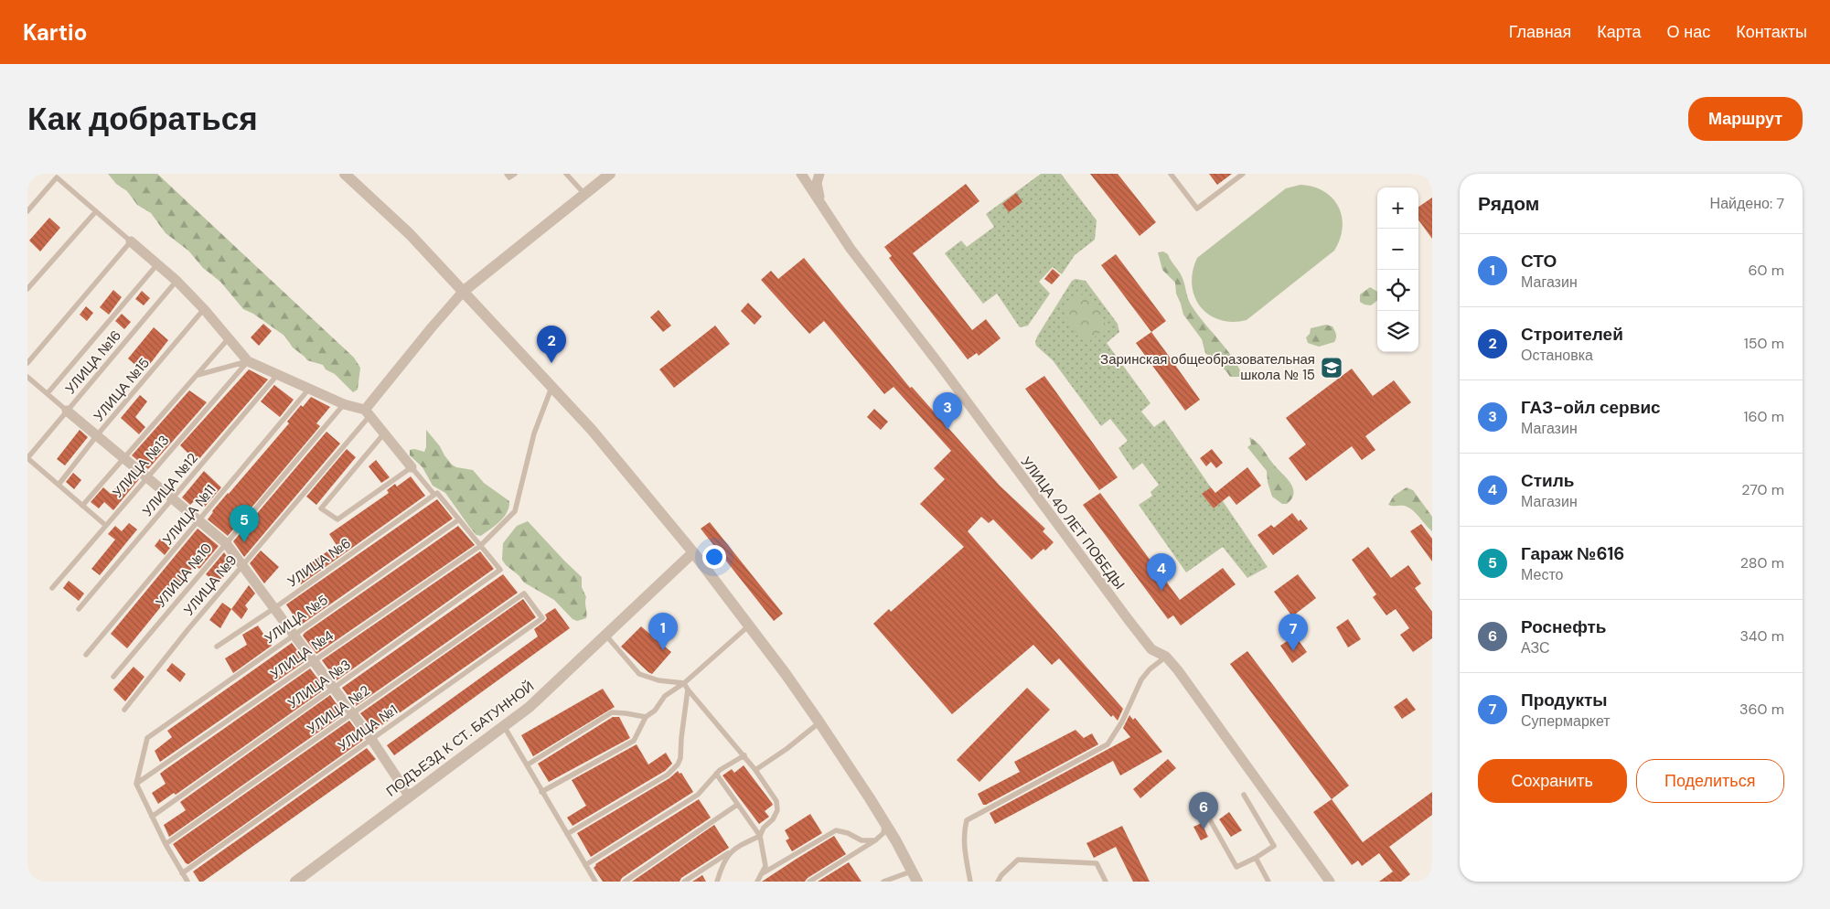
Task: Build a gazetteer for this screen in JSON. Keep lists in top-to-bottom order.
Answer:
{
  "streets": {
    "street": ["УЛИЦА 40 ЛЕТ ПОБЕДЫ", "ПОДЪЕЗД К СТ. БАТУННОЙ"],
    "lane": [
      "УЛИЦА №16",
      "УЛИЦА №15",
      "УЛИЦА №13",
      "УЛИЦА №12",
      "УЛИЦА №11",
      "УЛИЦА №6",
      "УЛИЦА №10",
      "УЛИЦА №9",
      "УЛИЦА №5",
      "УЛИЦА №4",
      "УЛИЦА №3",
      "УЛИЦА №2",
      "УЛИЦА №1"
    ]
  },
  "crossings": [
    ["УЛИЦА №5", "УЛИЦА №4"],
    ["УЛИЦА №4", "УЛИЦА №3"],
    ["УЛИЦА №2", "УЛИЦА №1"]
  ],
  "places": {
    "school or university": ["Заринская общеобразовательная школа № 15"]
  },
  "page": {
    "header": "Kartio",
    "nav": [
      "Главная",
      "Карта",
      "О нас",
      "Контакты"
    ],
    "buttons": [
      "Маршрут",
      ["Сохранить", "Поделиться"]
    ],
    "title": "Как добраться",
    "heading": ["Рядом", "Найдено: 7"],
    "map_buttons": ["+", "−"],
    "list": [
      {
        "mark": "1",
        "name": "СТО",
        "note": "Магазин",
        "value": "60 m"
      },
      {
        "mark": "2",
        "name": "Строителей",
        "note": "Остановка",
        "value": "150 m"
      },
      {
        "mark": "3",
        "name": "ГАЗ-ойл сервис",
        "note": "Магазин",
        "value": "160 m"
      },
      {
        "mark": "4",
        "name": "Стиль",
        "note": "Магазин",
        "value": "270 m"
      },
      {
        "mark": "5",
        "name": "Гараж №616",
        "note": "Место",
        "value": "280 m"
      },
      {
        "mark": "6",
        "name": "Роснефть",
        "note": "АЗС",
        "value": "340 m"
      },
      {
        "mark": "7",
        "name": "Продукты",
        "note": "Супермаркет",
        "value": "360 m"
      }
    ],
    "pins": [
      "2",
      "3",
      "5",
      "4",
      "1",
      "7",
      "6"
    ]
  }
}
